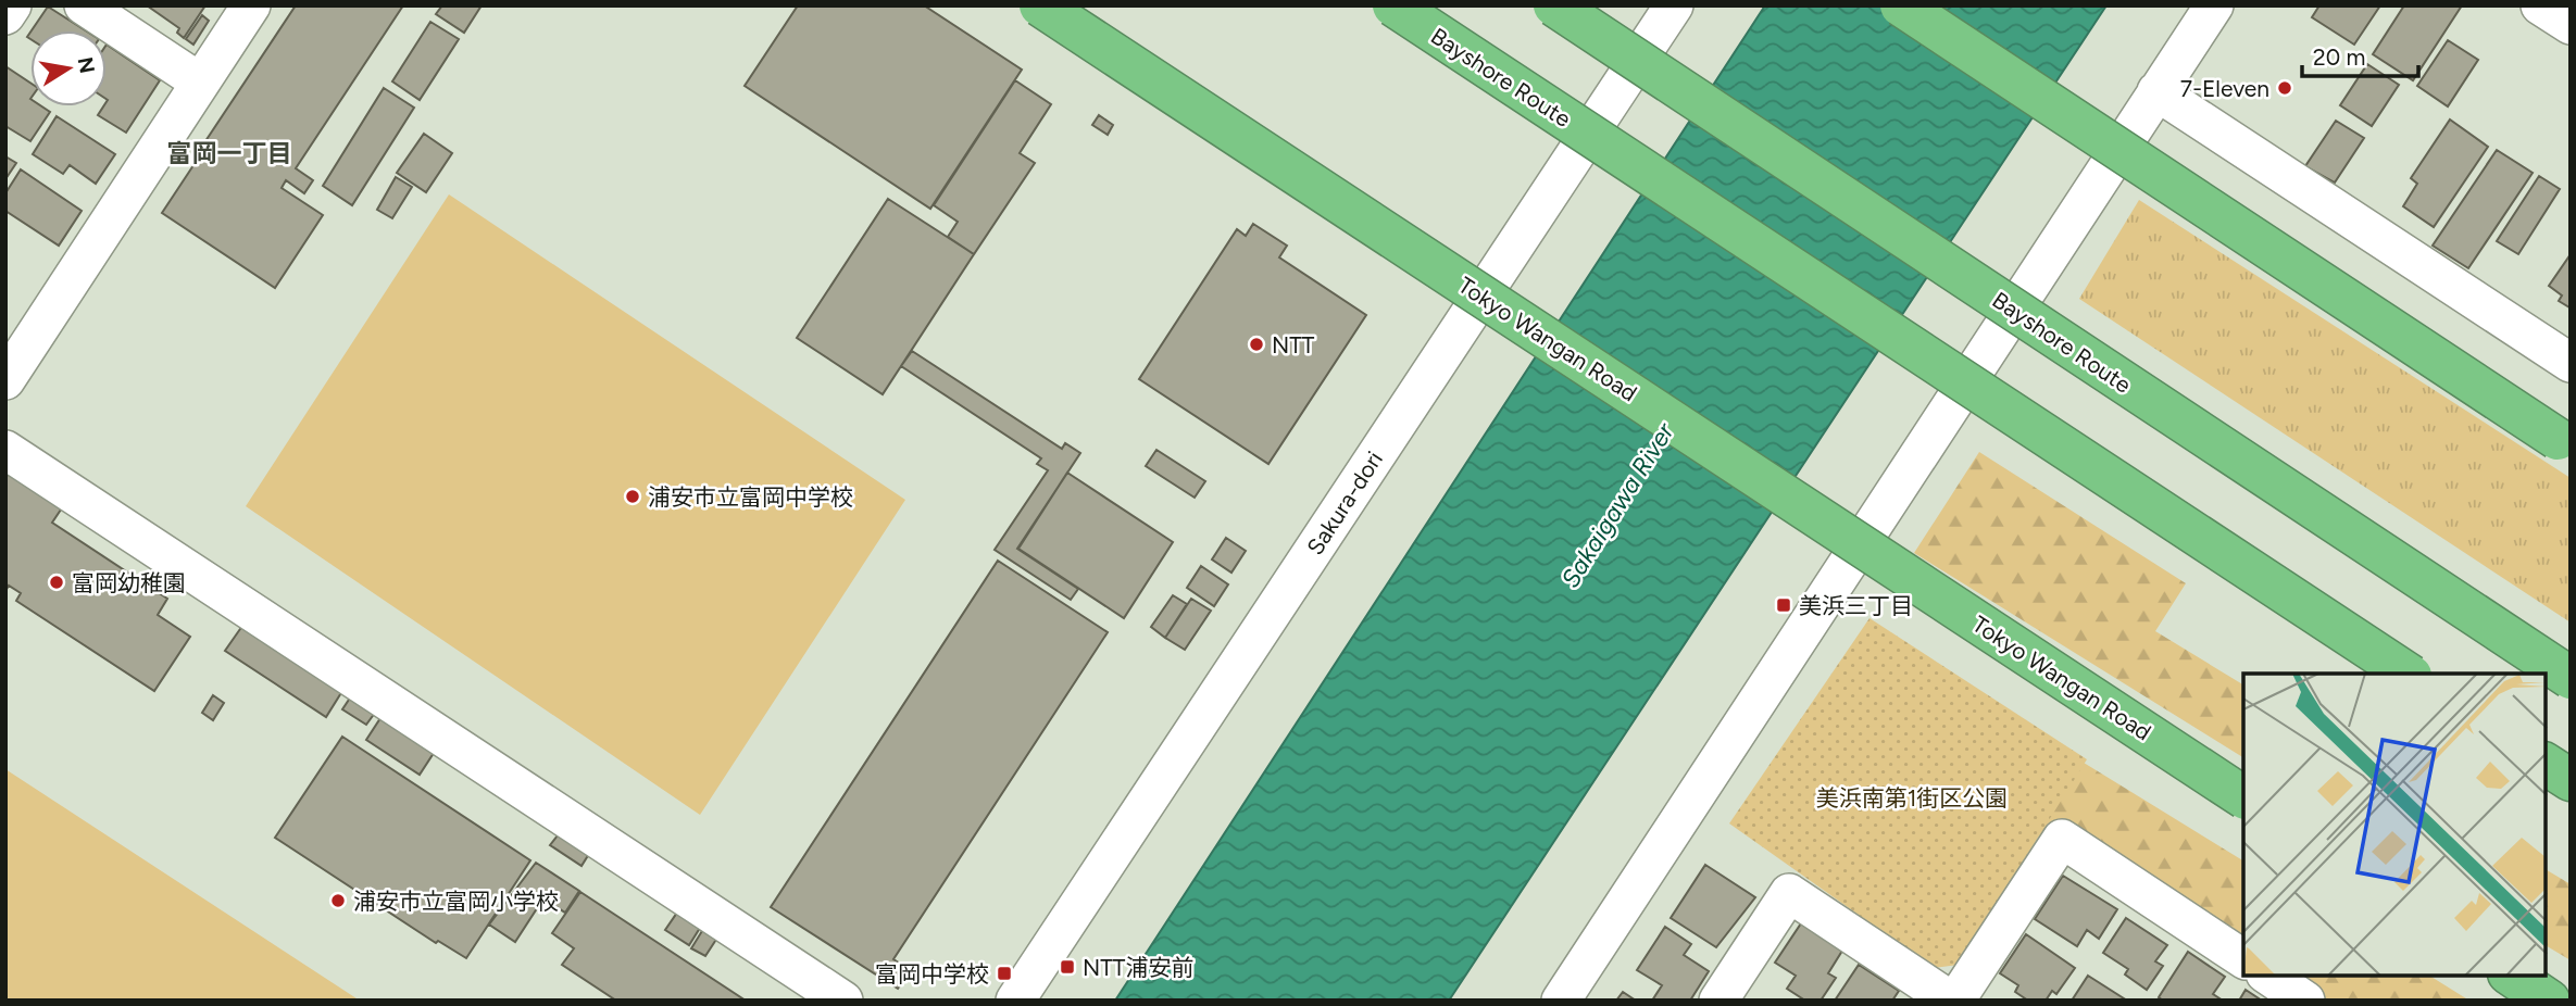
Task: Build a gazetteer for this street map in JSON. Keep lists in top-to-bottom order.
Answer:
{
  "streets": {
    "highway": ["Bayshore Route", "Tokyo Wangan Road"],
    "street": ["Sakura-dori"]
  },
  "districts": ["富岡一丁目"],
  "water": ["Sakaigawa River"],
  "parks": ["美浜南第1街区公園"],
  "places": {
    "other": [
      "7-Eleven",
      "NTT",
      "浦安市立富岡中学校",
      "富岡幼稚園",
      "浦安市立富岡小学校"
    ],
    "transit": ["美浜三丁目", "NTT浦安前", "富岡中学校"]
  },
  "scale_bar": "20 m",
  "north": "right"
}
